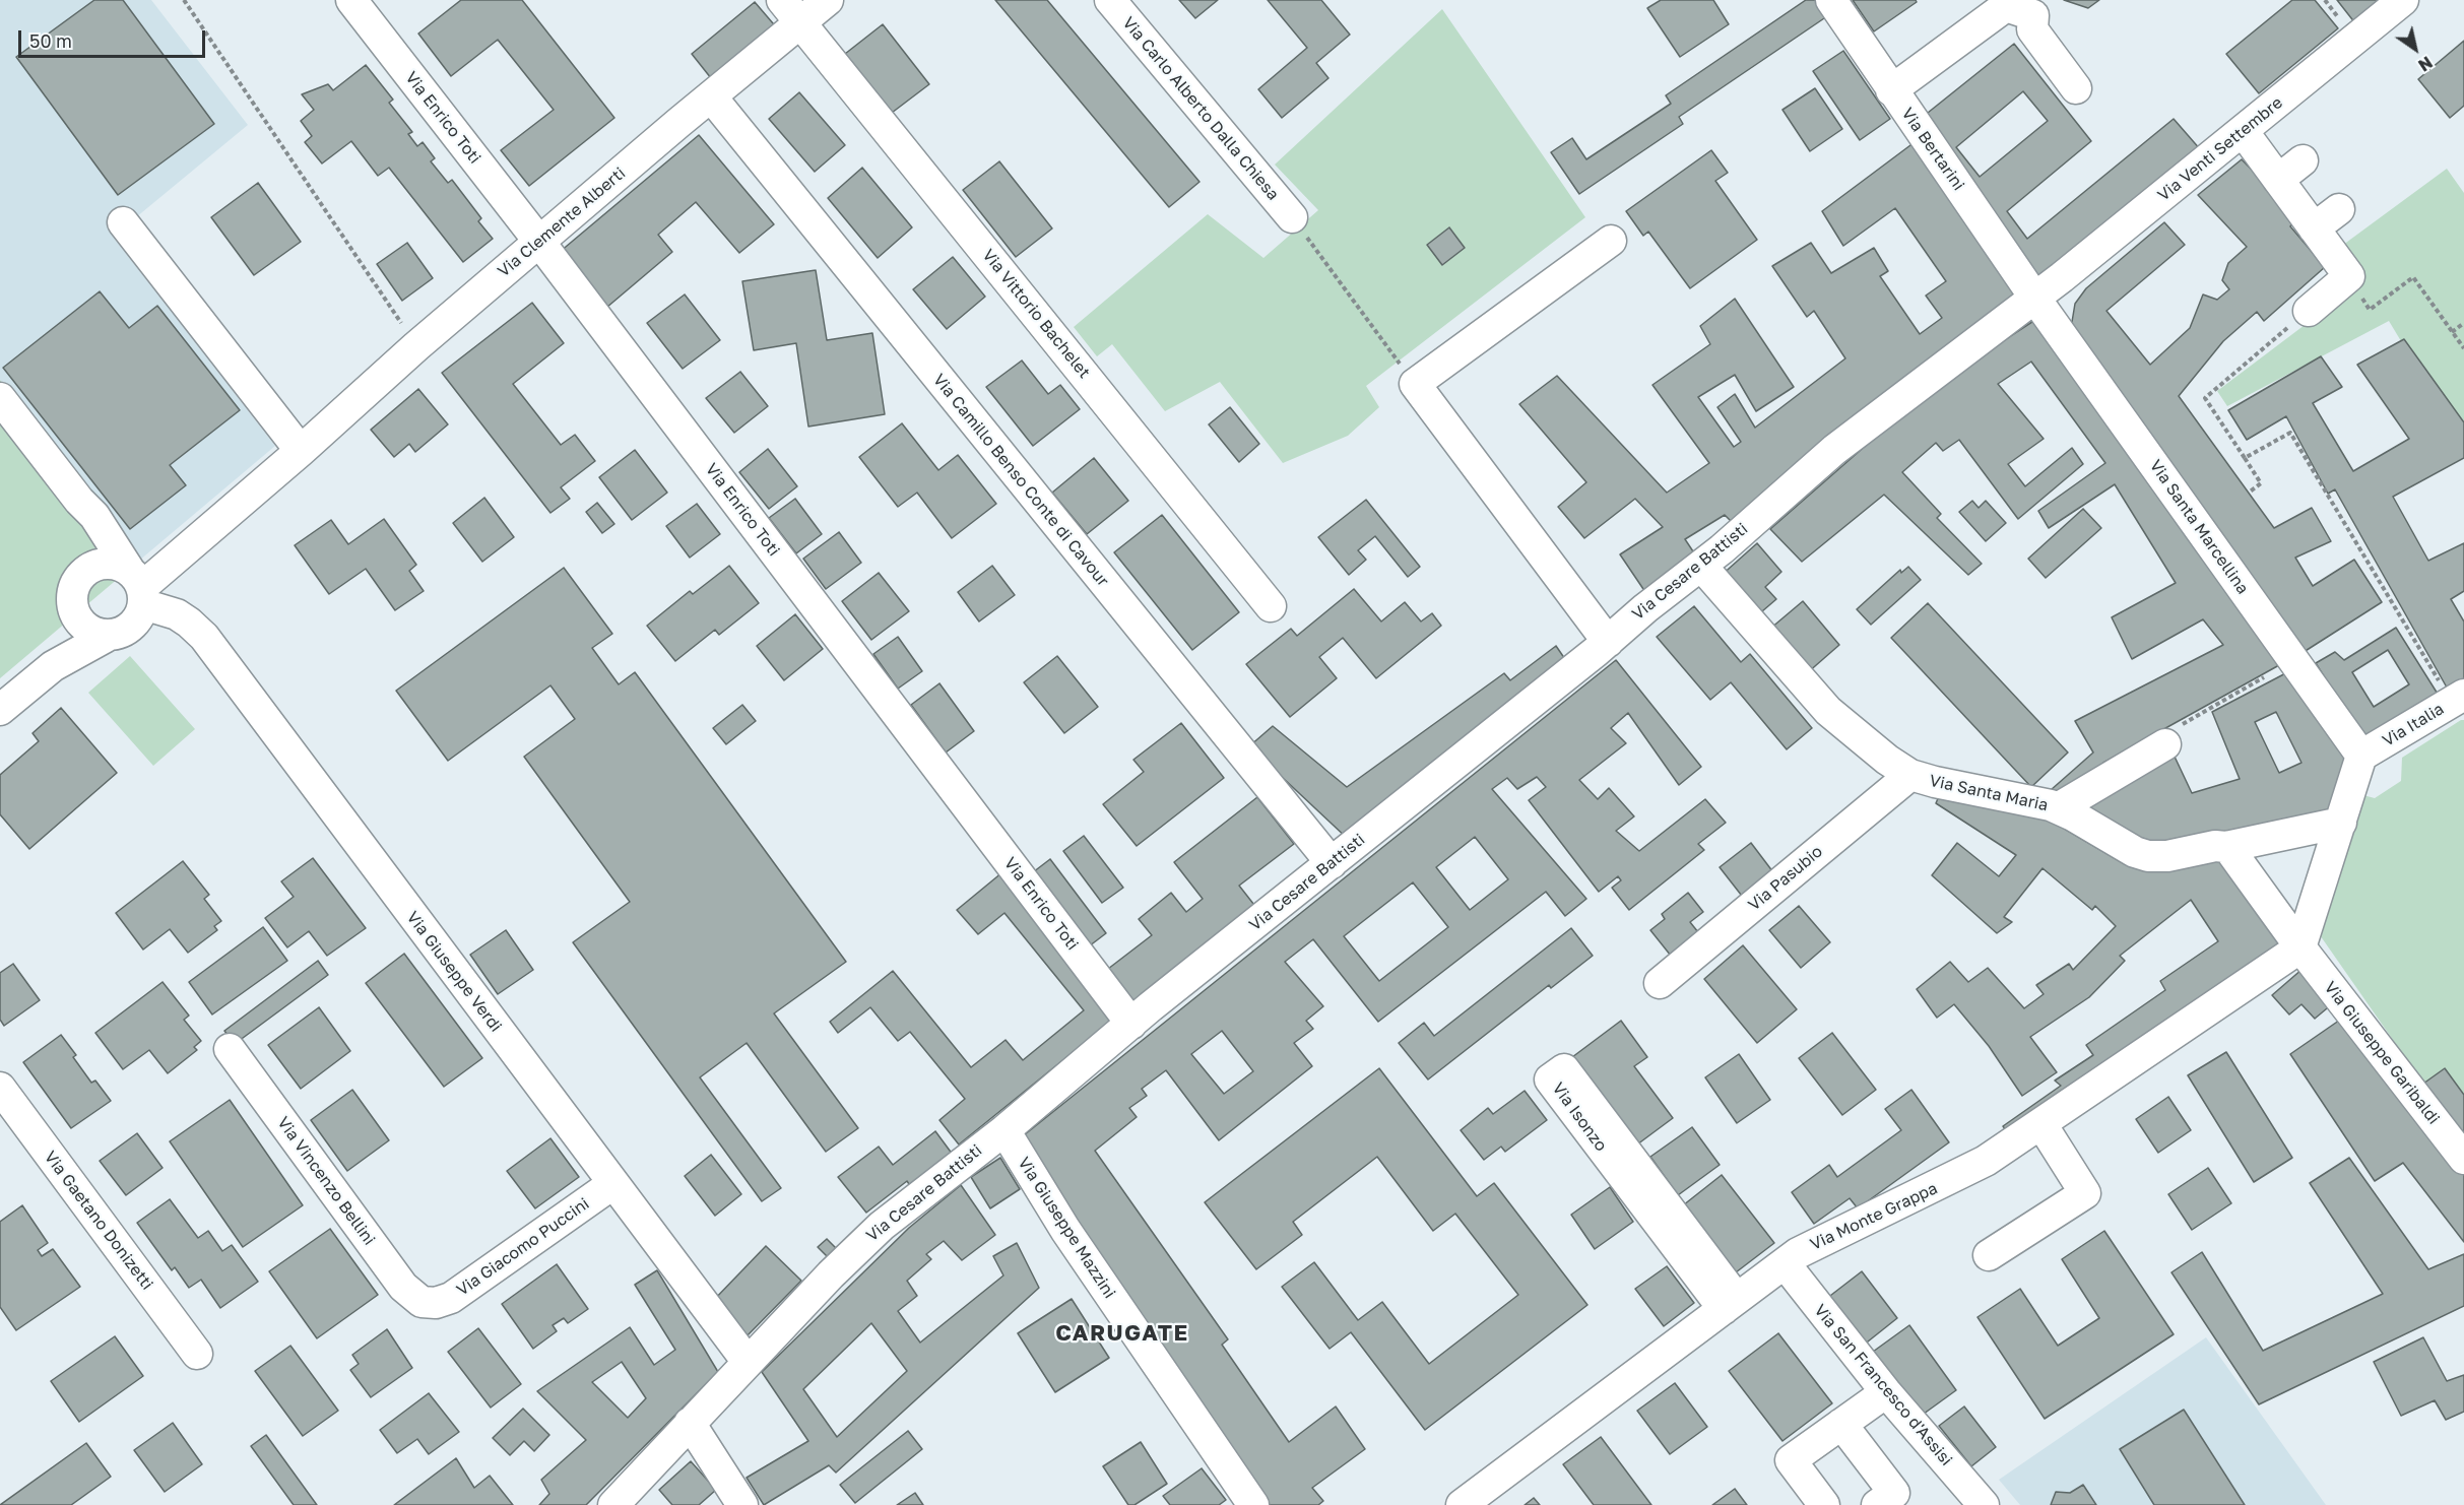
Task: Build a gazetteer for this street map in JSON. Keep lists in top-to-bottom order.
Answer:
{
  "streets": {
    "street": [
      "Via Carlo Alberto Dalla Chiesa",
      "Via Enrico Toti",
      "Via Bertarini",
      "Via Venti Settembre",
      "Via Clemente Alberti",
      "Via Vittorio Bachelet",
      "Via Camillo Benso Conte di Cavour",
      "Via Santa Marcellina",
      "Via Cesare Battisti",
      "Via Italia",
      "Via Santa Maria",
      "Via Pasubio",
      "Via Giuseppe Verdi",
      "Via Giuseppe Garibaldi",
      "Via Isonzo",
      "Via Vincenzo Bellini",
      "Via Monte Grappa",
      "Via Gaetano Donizetti",
      "Via Giuseppe Mazzini",
      "Via Giacomo Puccini",
      "Via San Francesco d'Assisi"
    ]
  },
  "crossings": [
    ["Via Enrico Toti", "Via Clemente Alberti"],
    ["Via Enrico Toti", "Via Cesare Battisti"],
    ["Via Bertarini", "Via Venti Settembre"],
    ["Via Bertarini", "Via Santa Marcellina"],
    ["Via Bertarini", "Via Cesare Battisti"],
    ["Via Venti Settembre", "Via Santa Marcellina"],
    ["Via Venti Settembre", "Via Cesare Battisti"],
    ["Via Clemente Alberti", "Via Vittorio Bachelet"],
    ["Via Clemente Alberti", "Via Camillo Benso Conte di Cavour"],
    ["Via Clemente Alberti", "Via Giuseppe Verdi"],
    ["Via Camillo Benso Conte di Cavour", "Via Cesare Battisti"],
    ["Via Santa Marcellina", "Via Cesare Battisti"],
    ["Via Santa Marcellina", "Via Italia"],
    ["Via Cesare Battisti", "Via Santa Maria"],
    ["Via Cesare Battisti", "Via Giuseppe Verdi"],
    ["Via Cesare Battisti", "Via Giuseppe Mazzini"],
    ["Via Santa Maria", "Via Pasubio"],
    ["Via Giuseppe Verdi", "Via Giacomo Puccini"],
    ["Via Giuseppe Garibaldi", "Via Monte Grappa"],
    ["Via Isonzo", "Via Monte Grappa"],
    ["Via Vincenzo Bellini", "Via Giacomo Puccini"],
    ["Via Monte Grappa", "Via San Francesco d'Assisi"]
  ],
  "districts": ["CARUGATE"],
  "scale_bar": "50 m",
  "north": "bottom right"
}
